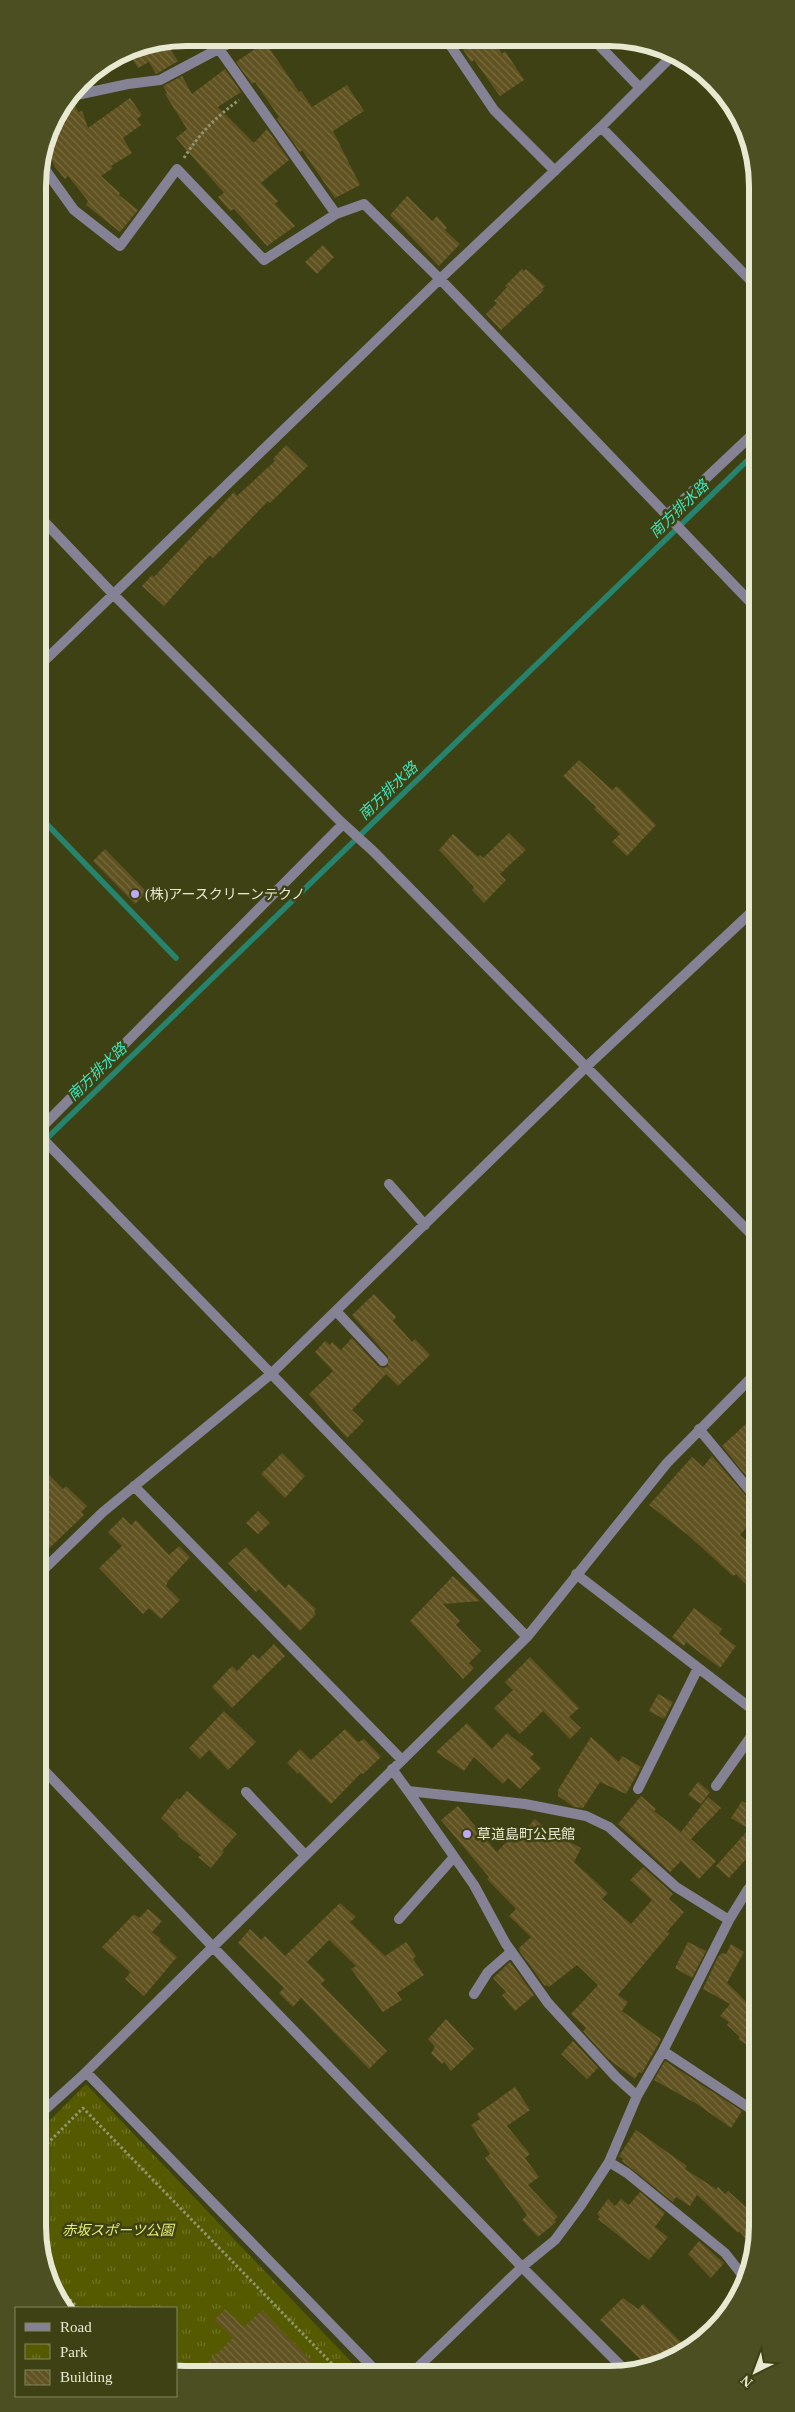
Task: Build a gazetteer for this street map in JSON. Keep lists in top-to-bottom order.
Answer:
{
  "water": ["南方排水路"],
  "parks": ["赤坂スポーツ公園"],
  "places": ["(株)アースクリーンテクノ", "草道島町公民館"],
  "legend": ["Road", "Park", "Building"],
  "north": "bottom left"
}
